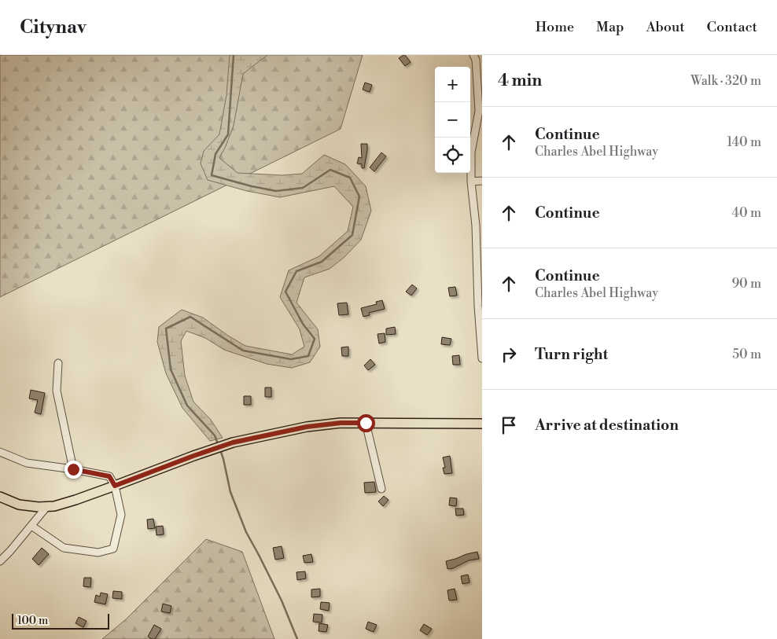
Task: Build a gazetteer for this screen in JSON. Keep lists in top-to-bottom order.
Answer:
{
  "scale_bar": "100 m",
  "page": {
    "header": "Citynav",
    "nav": [
      "Home",
      "Map",
      "About",
      "Contact"
    ],
    "heading": ["4 min", "Walk · 320 m"],
    "map_buttons": ["+", "−"],
    "list": [
      ["Continue", "Charles Abel Highway", "140 m"],
      ["Continue", "40 m"],
      ["Continue", "Charles Abel Highway", "90 m"],
      ["Turn right", "50 m"],
      "Arrive at destination"
    ],
    "scale": "100 m"
  }
}
